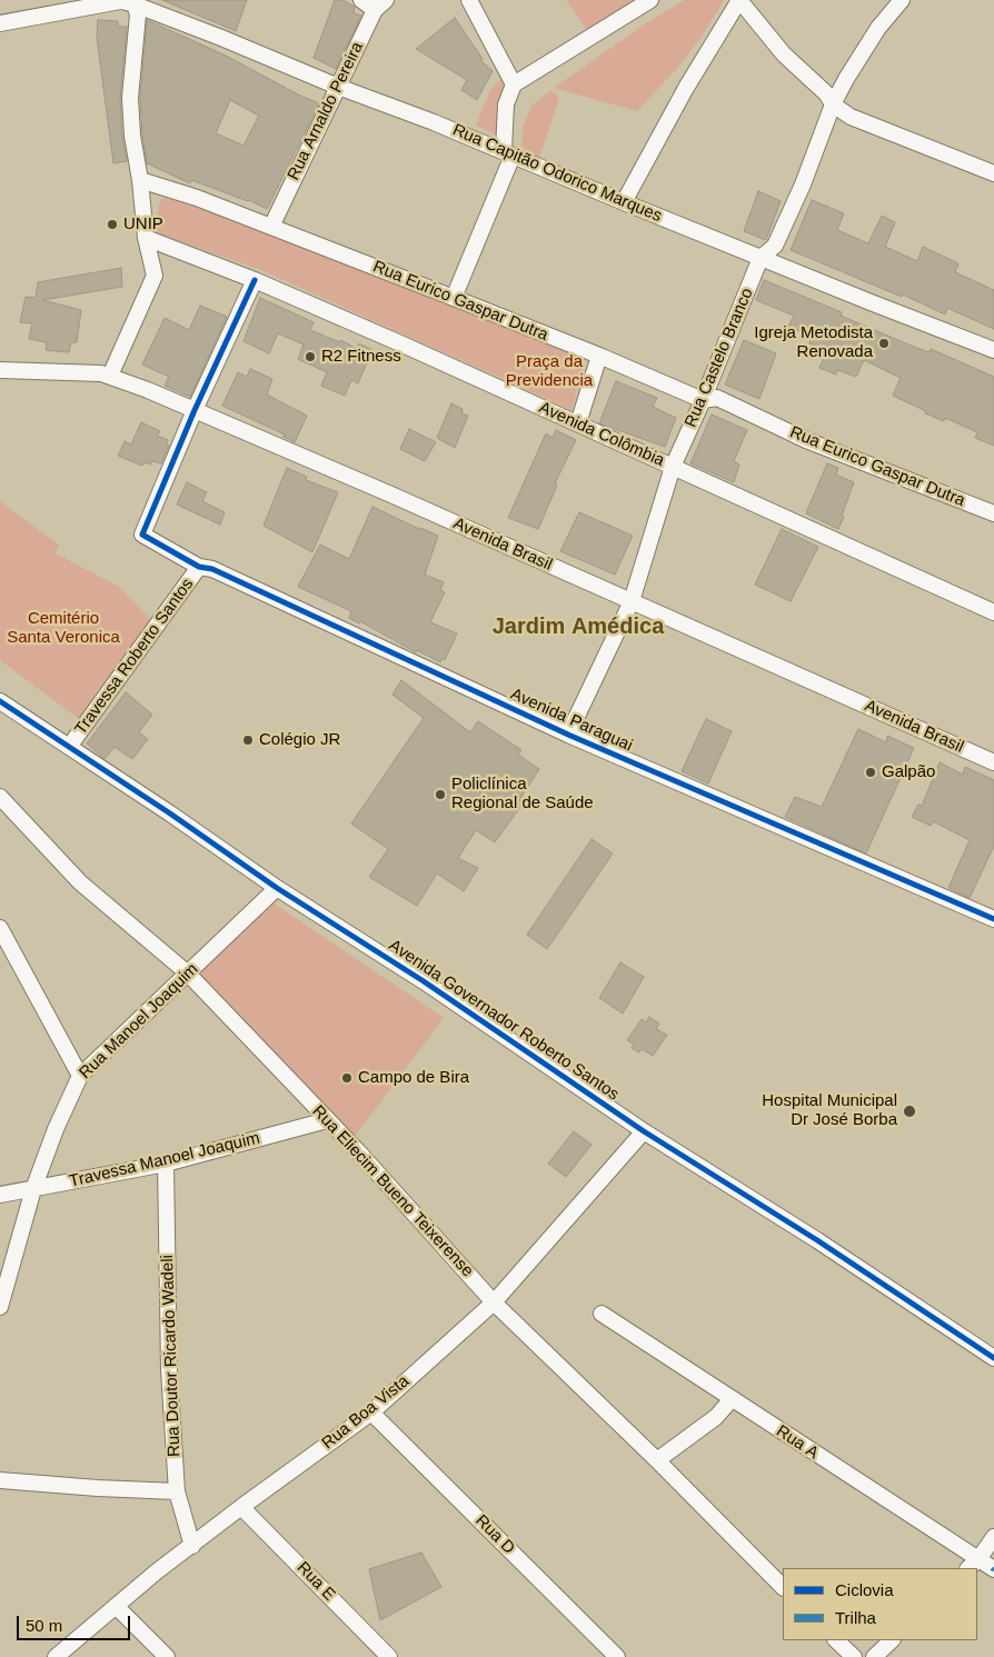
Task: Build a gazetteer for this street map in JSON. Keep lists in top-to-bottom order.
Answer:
{
  "streets": {
    "street": [
      "Rua Arnaldo Pereira",
      "Rua Capitão Odorico Marques",
      "Rua Eurico Gaspar Dutra",
      "Rua Castelo Branco",
      "Avenida Colômbia",
      "Avenida Brasil",
      "Travessa Roberto Santos",
      "Avenida Paraguai",
      "Avenida Governador Roberto Santos",
      "Rua Manoel Joaquim",
      "Travessa Manoel Joaquim",
      "Rua Eliecim Bueno Teixerense",
      "Rua Doutor Ricardo Wadeli",
      "Rua Boa Vista",
      "Rua A",
      "Rua D",
      "Rua E"
    ]
  },
  "crossings": [
    ["Rua Arnaldo Pereira", "Rua Capitão Odorico Marques"],
    ["Rua Arnaldo Pereira", "Rua Eurico Gaspar Dutra"],
    ["Rua Capitão Odorico Marques", "Rua Castelo Branco"],
    ["Rua Eurico Gaspar Dutra", "Rua Castelo Branco"],
    ["Rua Castelo Branco", "Avenida Colômbia"],
    ["Rua Castelo Branco", "Avenida Brasil"],
    ["Rua Castelo Branco", "Avenida Paraguai"],
    ["Avenida Brasil", "Avenida Paraguai"],
    ["Travessa Roberto Santos", "Avenida Paraguai"],
    ["Travessa Roberto Santos", "Avenida Governador Roberto Santos"],
    ["Avenida Governador Roberto Santos", "Rua Manoel Joaquim"],
    ["Avenida Governador Roberto Santos", "Rua Boa Vista"],
    ["Rua Manoel Joaquim", "Travessa Manoel Joaquim"],
    ["Rua Manoel Joaquim", "Rua Eliecim Bueno Teixerense"],
    ["Travessa Manoel Joaquim", "Rua Eliecim Bueno Teixerense"],
    ["Travessa Manoel Joaquim", "Rua Doutor Ricardo Wadeli"],
    ["Rua Eliecim Bueno Teixerense", "Rua Boa Vista"],
    ["Rua Doutor Ricardo Wadeli", "Rua Boa Vista"],
    ["Rua Boa Vista", "Rua D"],
    ["Rua Boa Vista", "Rua E"]
  ],
  "districts": ["Jardim Amédica"],
  "parks": ["Praça da Previdencia", "Cemitério Santa Veronica"],
  "places": [
    "UNIP",
    "Igreja Metodista Renovada",
    "R2 Fitness",
    "Colégio JR",
    "Galpão",
    "Policlínica Regional de Saúde",
    "Campo de Bira",
    "Hospital Municipal Dr José Borba"
  ],
  "legend": ["Ciclovia", "Trilha"],
  "scale_bar": "50 m"
}
